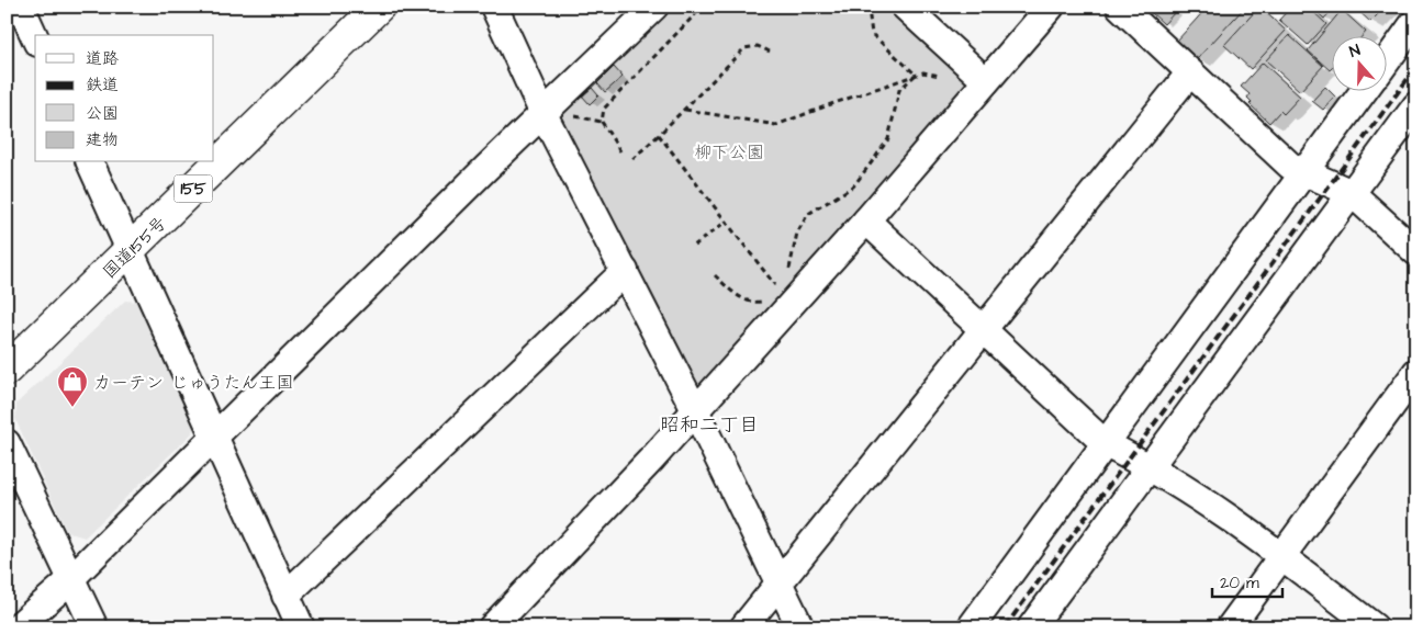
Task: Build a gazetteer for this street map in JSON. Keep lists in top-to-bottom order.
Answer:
{
  "streets": {
    "highway": ["155", "国道155号"]
  },
  "districts": ["昭和二丁目"],
  "parks": ["柳下公園"],
  "places": {
    "shop": ["カーテン じゅうたん王国"]
  },
  "legend": [
    "道路",
    "鉄道",
    "公園",
    "建物"
  ],
  "scale_bar": "20 m",
  "north": "top"
}
